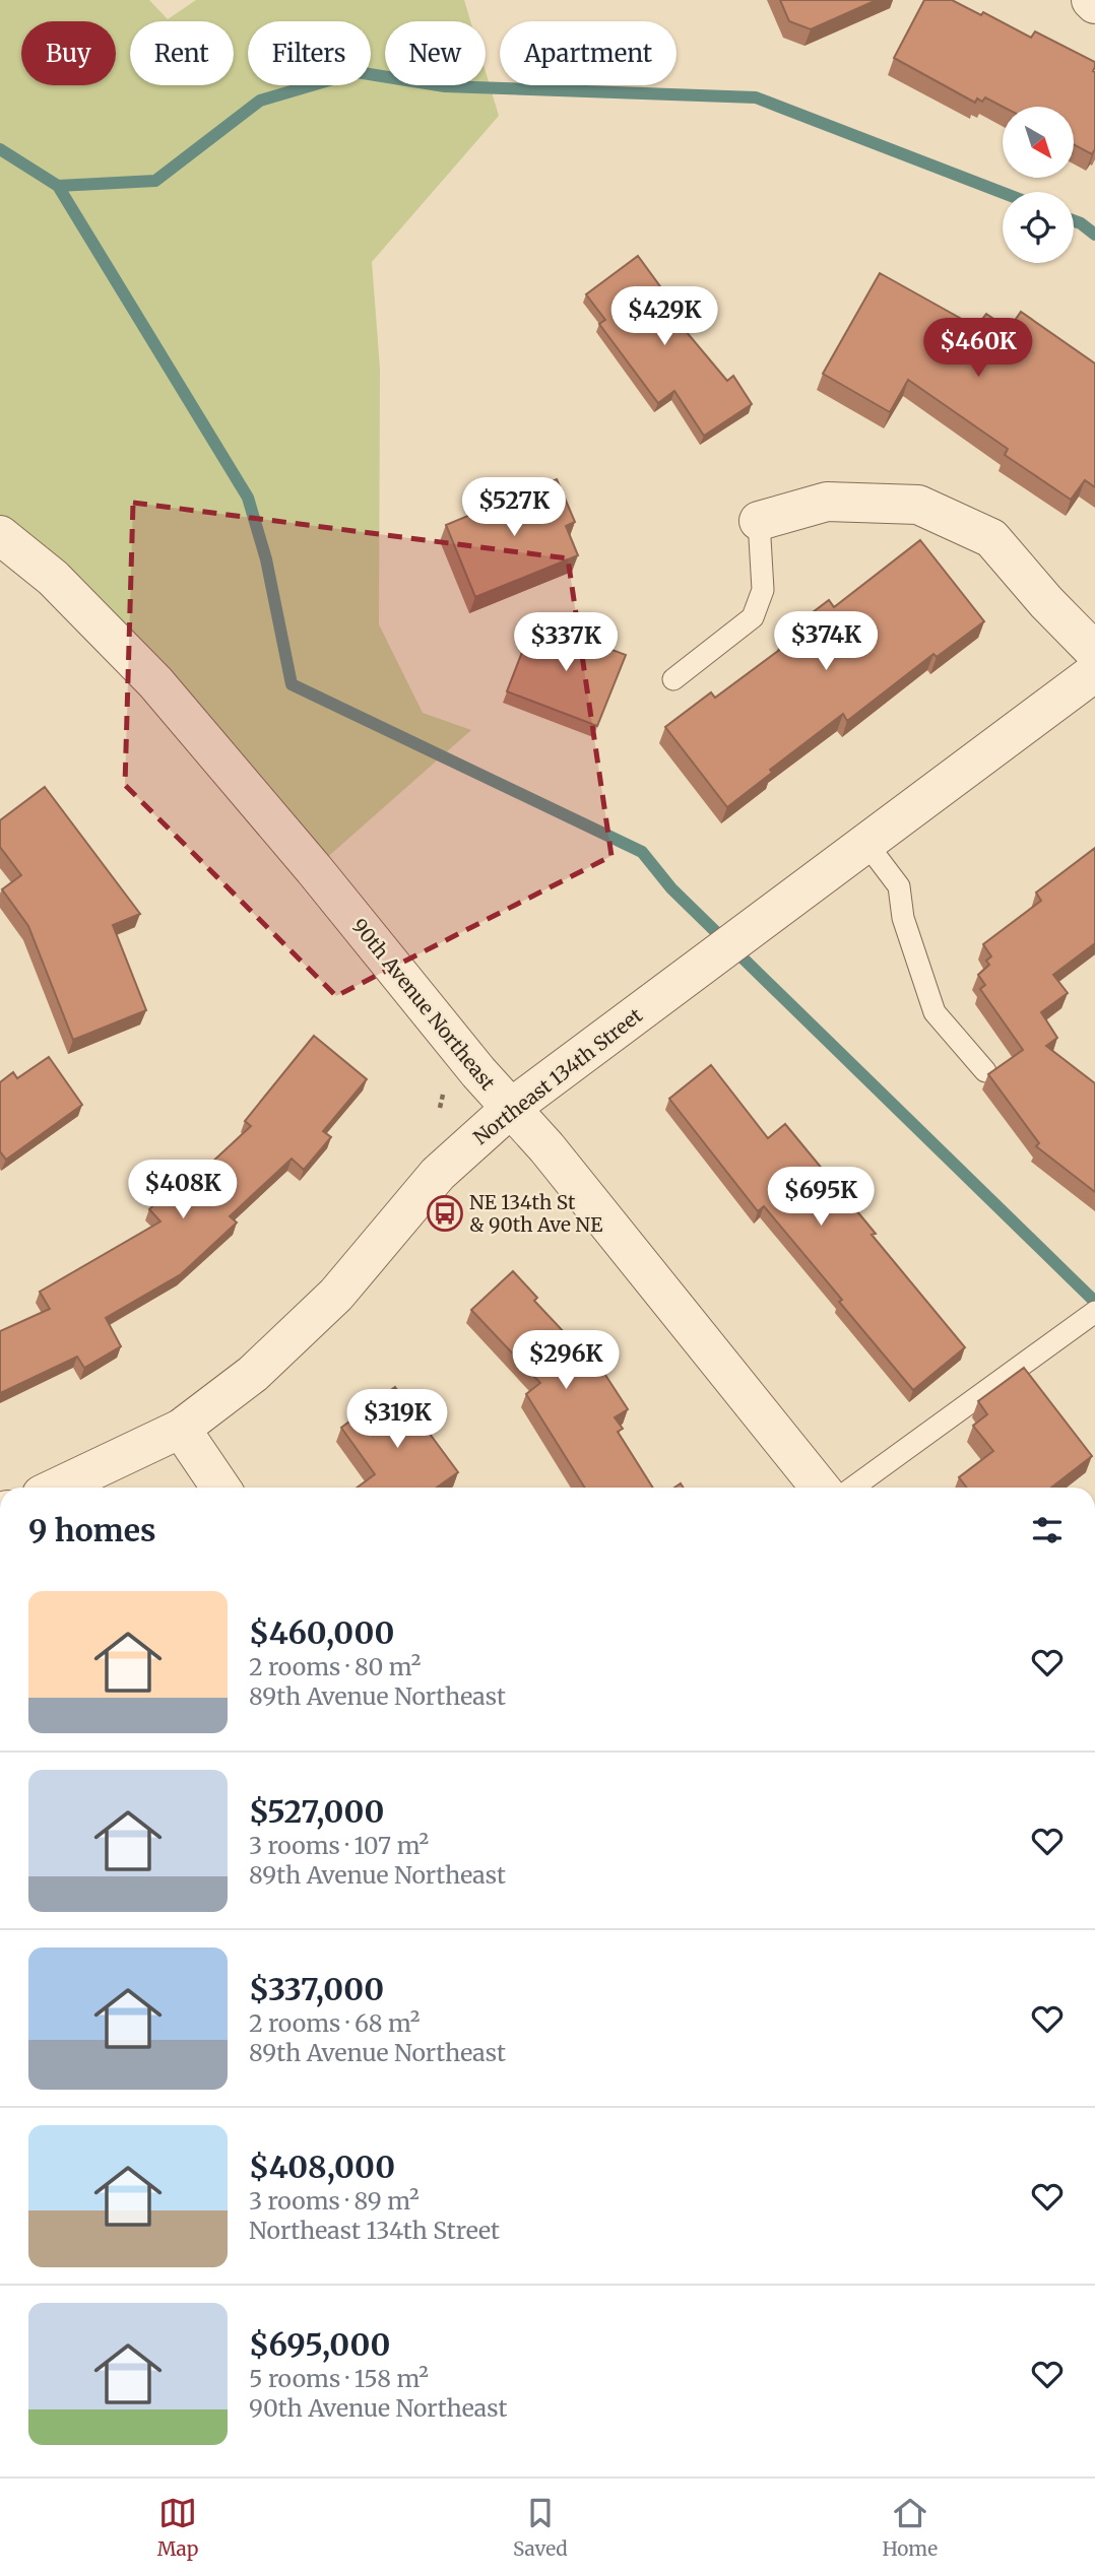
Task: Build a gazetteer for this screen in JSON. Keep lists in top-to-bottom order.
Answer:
{
  "streets": {
    "street": ["90th Avenue Northeast", "Northeast 134th Street"]
  },
  "crossings": [
    ["90th Avenue Northeast", "Northeast 134th Street"]
  ],
  "places": {
    "bus stop": ["NE 134th St & 90th Ave NE"]
  },
  "north": "bottom right",
  "page": {
    "chip": [
      "Buy",
      "Rent",
      "Filters",
      "New",
      "Apartment"
    ],
    "price": [
      "$429K",
      "$460K",
      "$527K",
      "$374K",
      "$337K",
      "$408K",
      "$695K",
      "$296K",
      "$319K"
    ],
    "heading": "9 homes",
    "list": [
      {
        "name": "$460,000",
        "note": "2 rooms · 80 m² · 89th Avenue Northeast"
      },
      {
        "name": "$527,000",
        "note": "3 rooms · 107 m² · 89th Avenue Northeast"
      },
      {
        "name": "$337,000",
        "note": "2 rooms · 68 m² · 89th Avenue Northeast"
      },
      {
        "name": "$408,000",
        "note": "3 rooms · 89 m² · Northeast 134th Street"
      },
      {
        "name": "$695,000",
        "note": "5 rooms · 158 m² · 90th Avenue Northeast"
      }
    ],
    "tabs": ["Map", "Saved", "Home"]
  }
}
